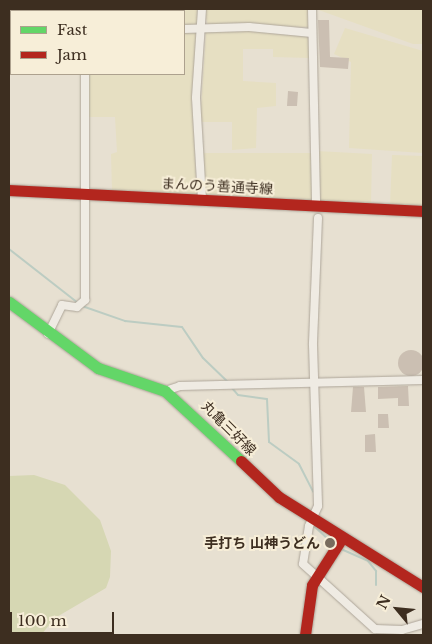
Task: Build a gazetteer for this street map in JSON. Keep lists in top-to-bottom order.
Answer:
{
  "streets": {
    "main road": ["まんのう善通寺線", "丸亀三好線"]
  },
  "places": ["手打ち 山神うどん"],
  "legend": ["Fast", "Jam"],
  "scale_bar": "100 m",
  "north": "top left"
}
